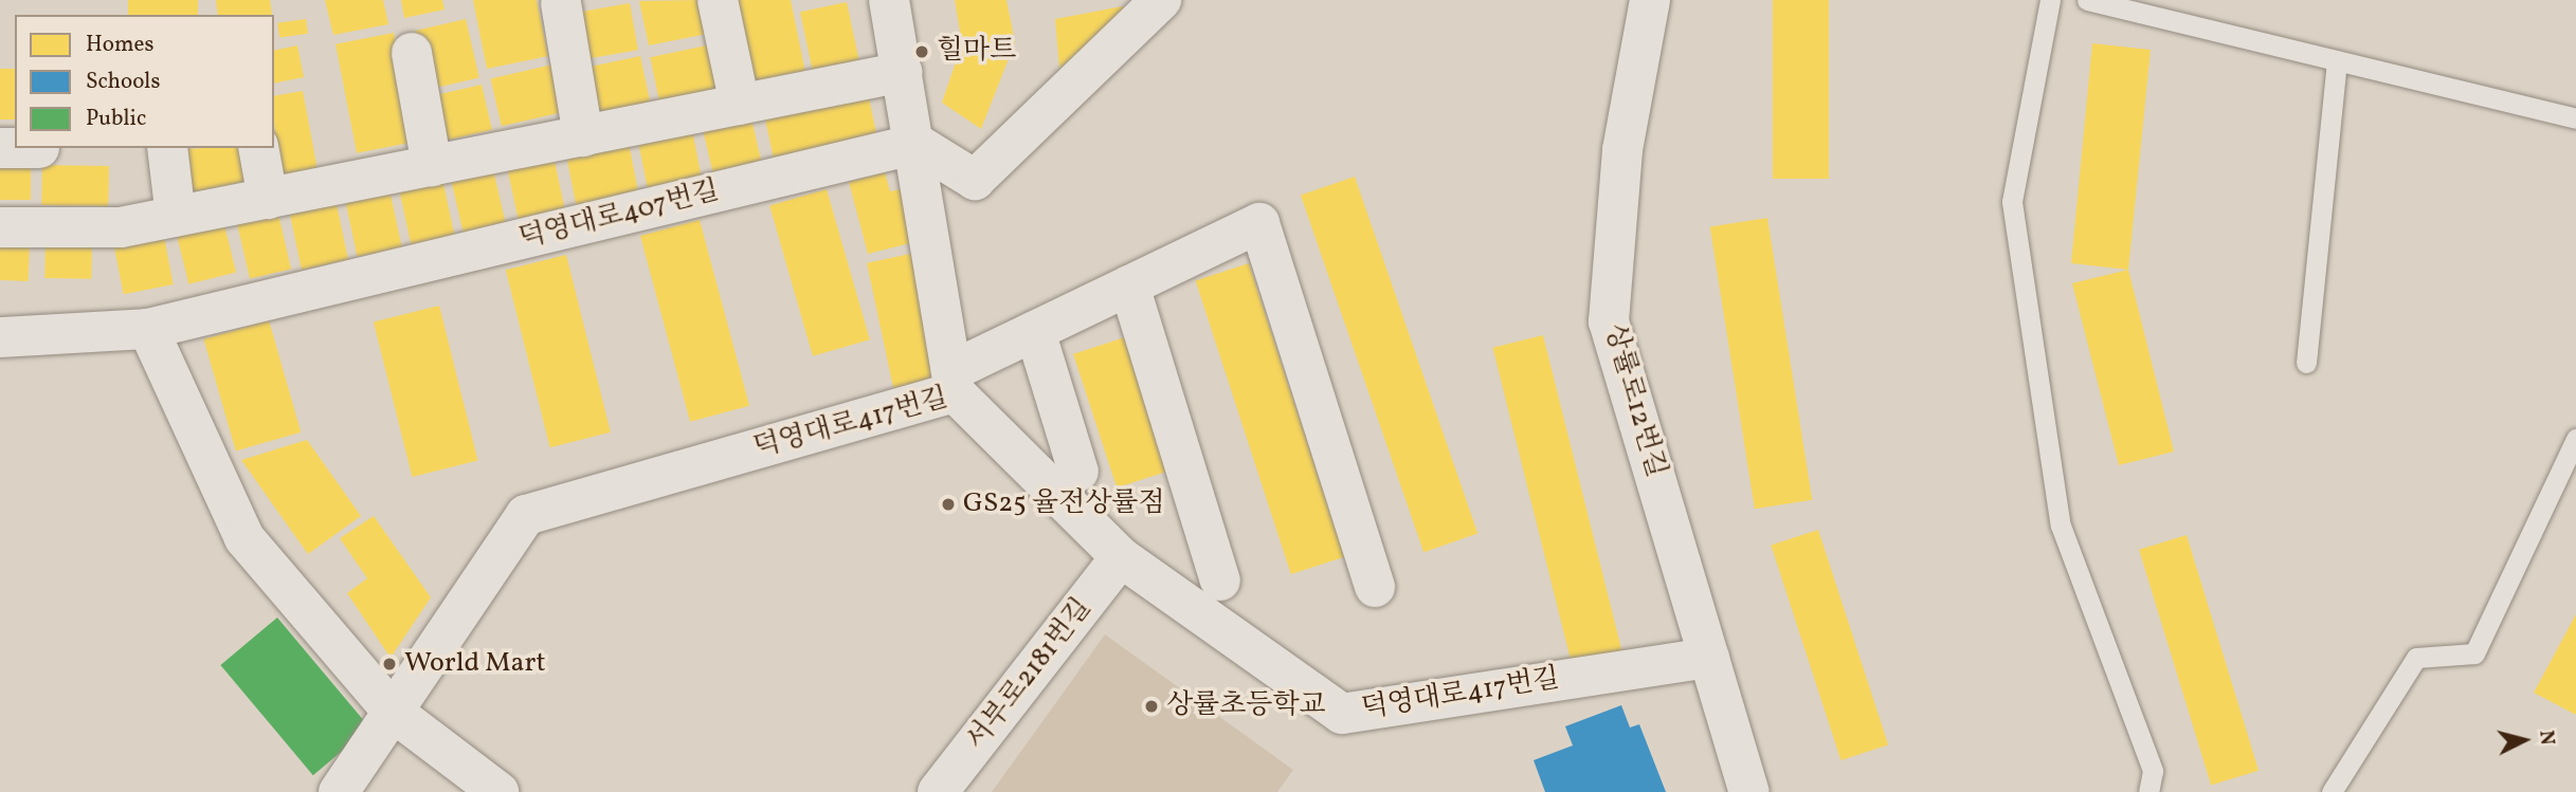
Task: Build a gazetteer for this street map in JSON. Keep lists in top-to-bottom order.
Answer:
{
  "streets": {
    "street": [
      "덕영대로407번길",
      "상률로12번길",
      "덕영대로417번길",
      "서부로2181번길"
    ]
  },
  "crossings": [
    ["상률로12번길", "덕영대로417번길"],
    ["덕영대로417번길", "서부로2181번길"]
  ],
  "places": [
    "힐마트",
    "GS25 율전상률점",
    "World Mart",
    "상률초등학교"
  ],
  "legend": ["Homes", "Schools", "Public"],
  "north": "right"
}
